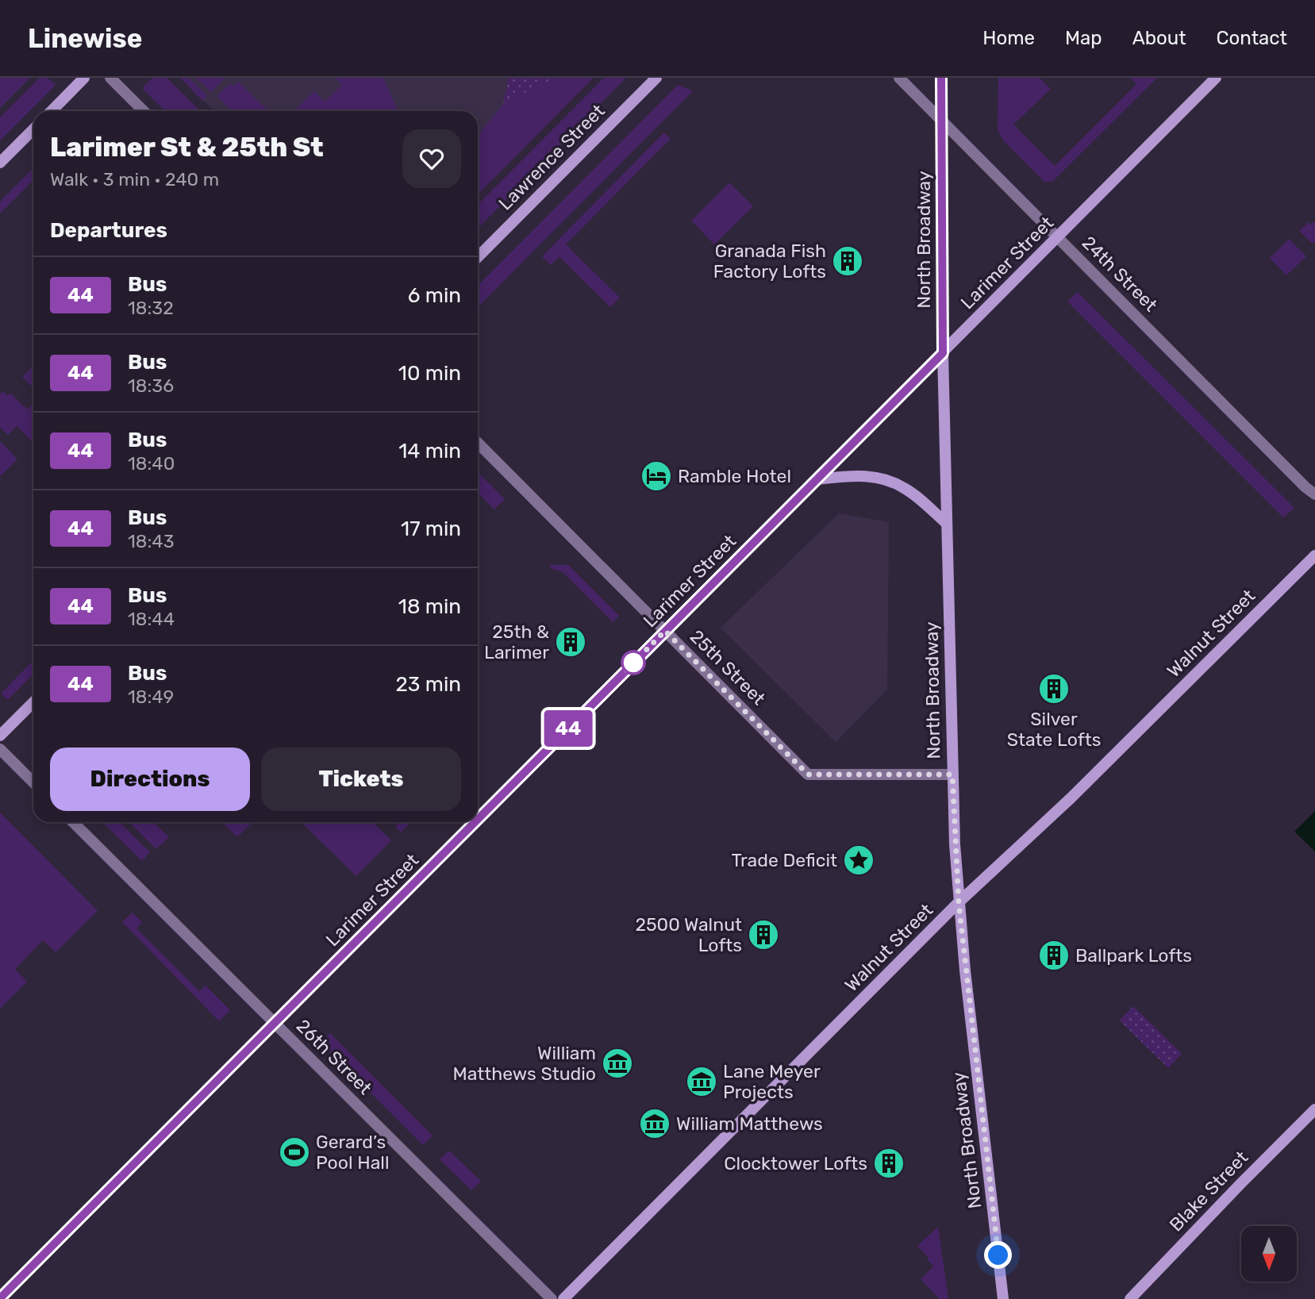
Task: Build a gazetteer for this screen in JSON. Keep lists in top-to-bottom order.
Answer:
{
  "streets": {
    "street": [
      "Lawrence Street",
      "North Broadway",
      "Larimer Street",
      "24th Street",
      "Walnut Street",
      "25th Street",
      "26th Street",
      "Blake Street"
    ]
  },
  "crossings": [
    ["North Broadway", "Larimer Street"],
    ["North Broadway", "24th Street"],
    ["North Broadway", "Walnut Street"],
    ["North Broadway", "25th Street"],
    ["Larimer Street", "24th Street"],
    ["Larimer Street", "25th Street"],
    ["Larimer Street", "26th Street"]
  ],
  "places": {
    "building": [
      "Granada Fish Factory Lofts",
      "25th & Larimer",
      "Silver State Lofts",
      "2500 Walnut Lofts",
      "Ballpark Lofts",
      "Clocktower Lofts"
    ],
    "hotel": ["Ramble Hotel"],
    "place": ["Trade Deficit"],
    "museum": ["William Matthews Studio", "Lane Meyer Projects", "William Matthews"],
    "sports": ["Gerard’s Pool Hall"]
  },
  "lines": ["bus line 44"],
  "north": "bottom",
  "page": {
    "header": "Linewise",
    "nav": [
      "Home",
      "Map",
      "About",
      "Contact"
    ],
    "on_map": "44",
    "heading": [
      ["Larimer St & 25th St", "Walk · 3 min · 240 m"],
      "Departures"
    ],
    "list": [
      {
        "mark": "44",
        "name": "Bus",
        "note": "18:32",
        "value": "6 min"
      },
      {
        "mark": "44",
        "name": "Bus",
        "note": "18:36",
        "value": "10 min"
      },
      {
        "mark": "44",
        "name": "Bus",
        "note": "18:40",
        "value": "14 min"
      },
      {
        "mark": "44",
        "name": "Bus",
        "note": "18:43",
        "value": "17 min"
      },
      {
        "mark": "44",
        "name": "Bus",
        "note": "18:44",
        "value": "18 min"
      },
      {
        "mark": "44",
        "name": "Bus",
        "note": "18:49",
        "value": "23 min"
      }
    ],
    "buttons": ["Directions", "Tickets"]
  }
}
